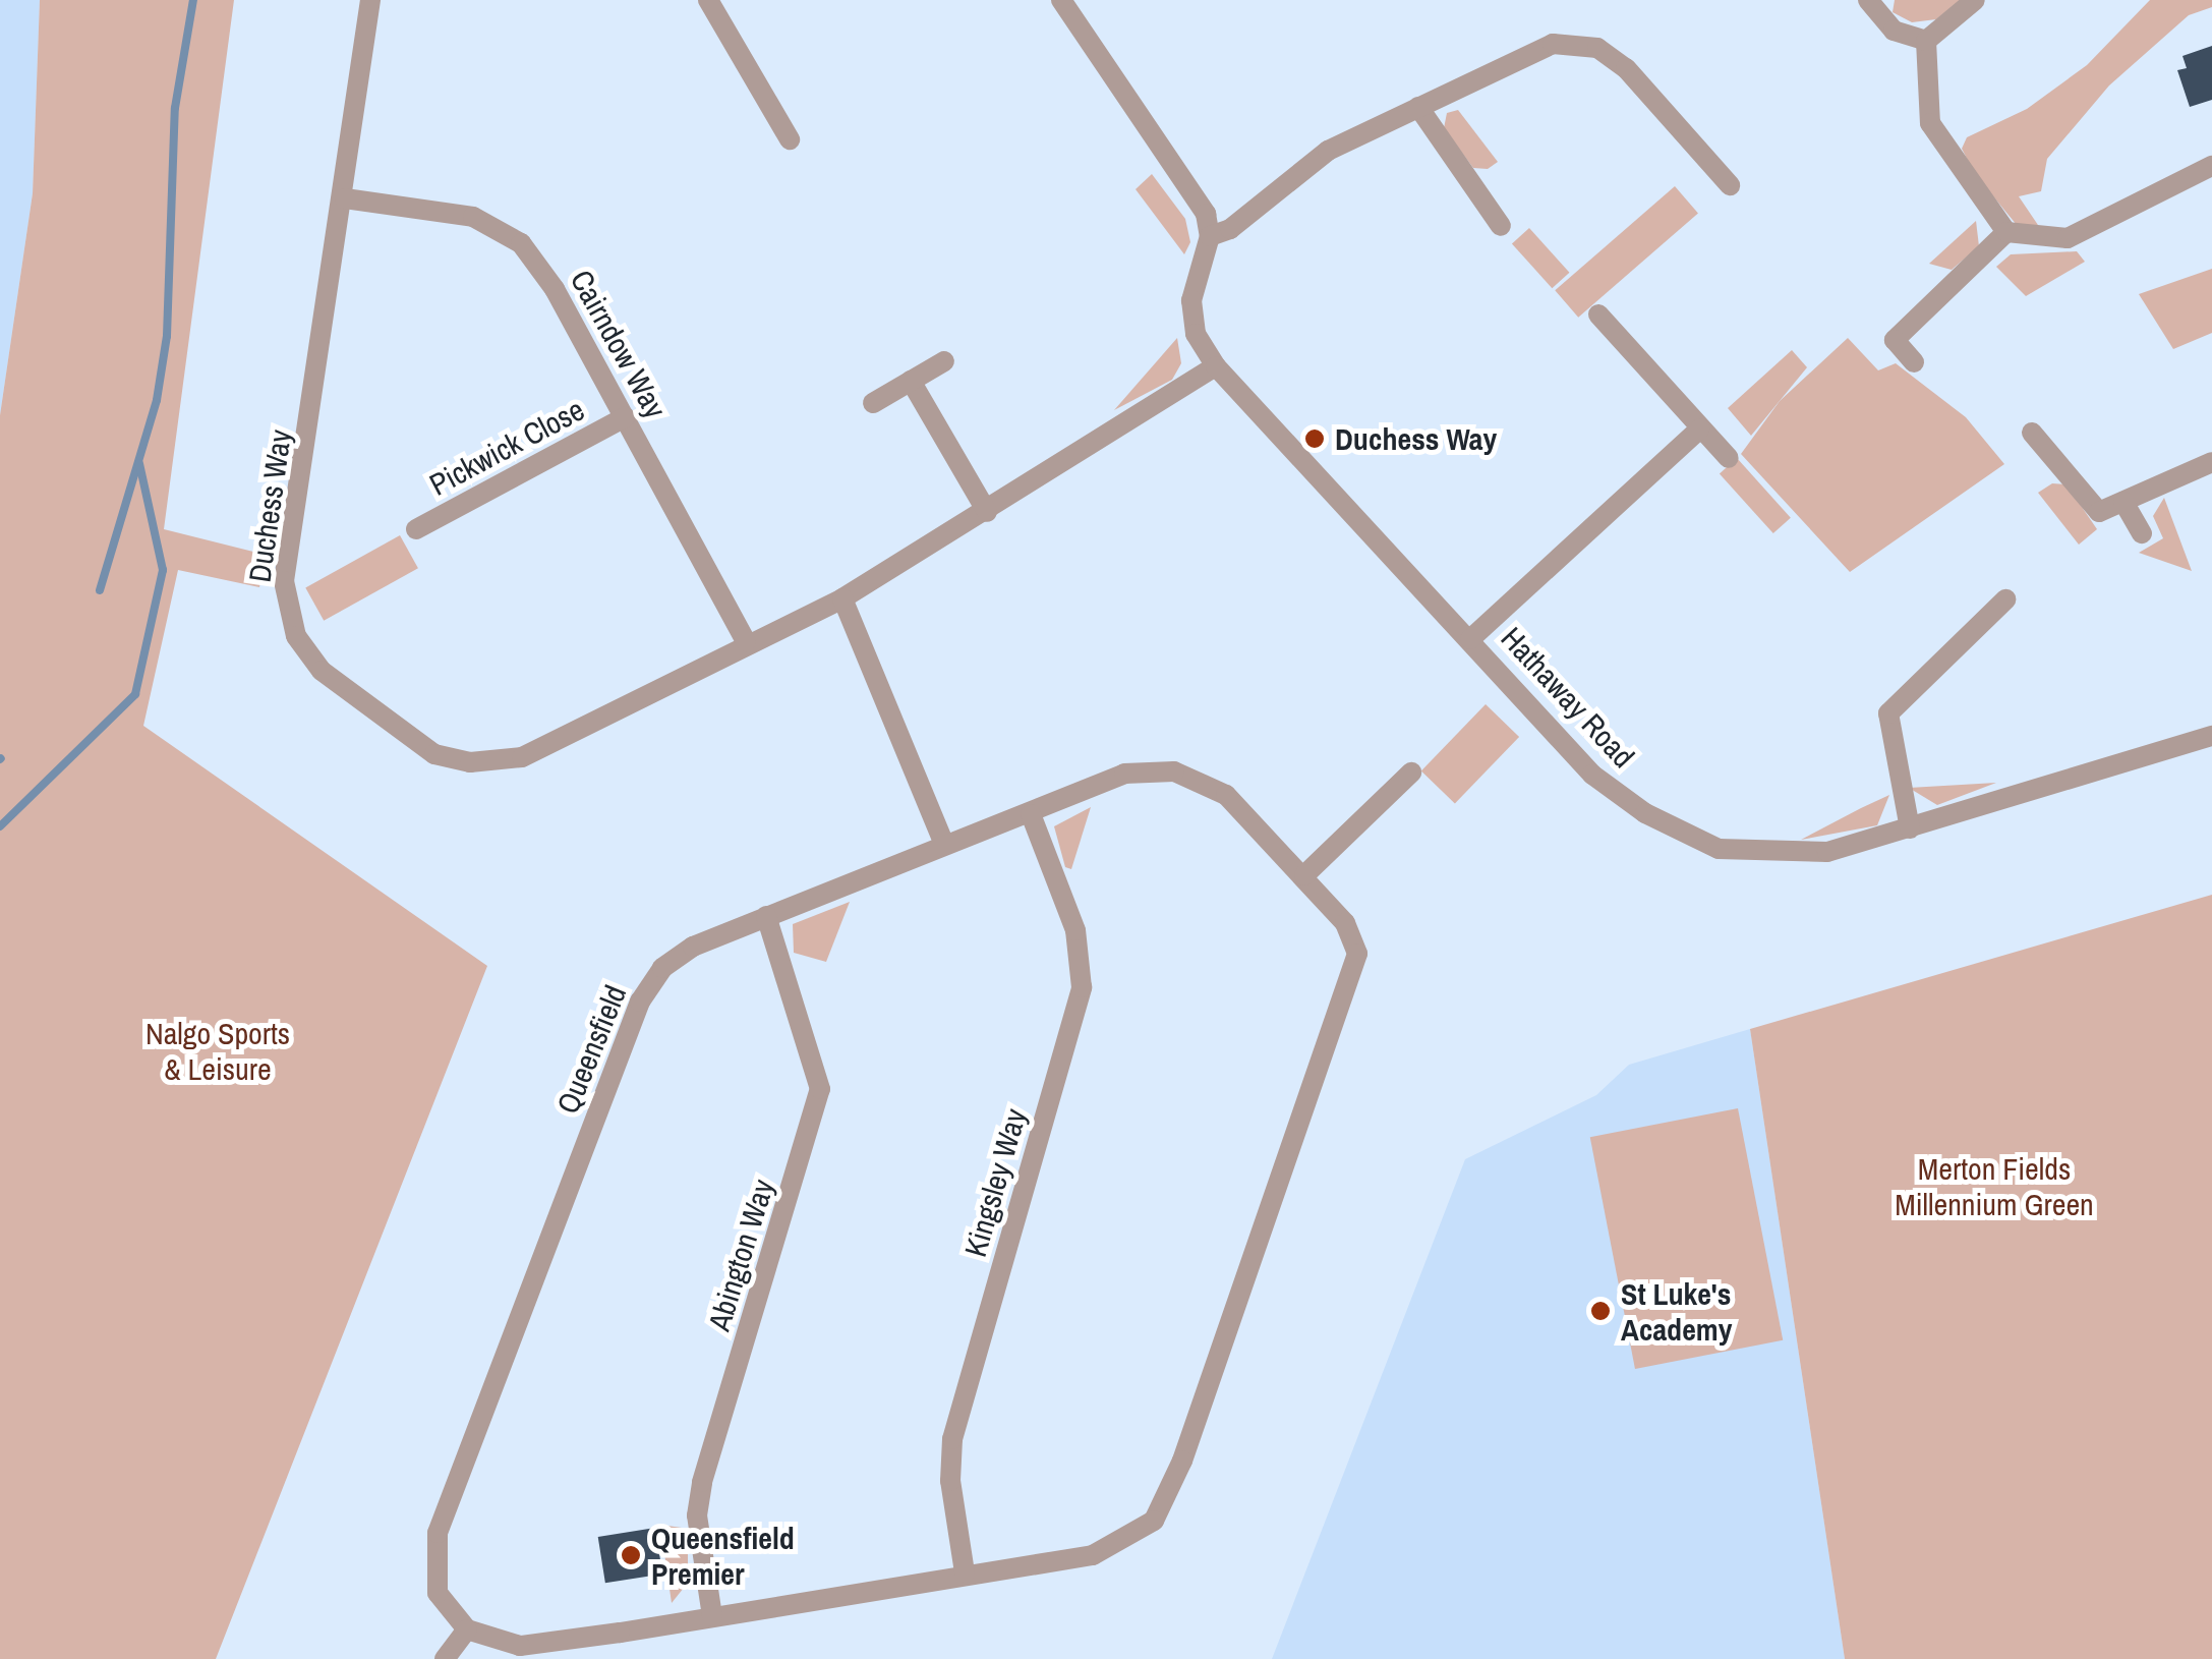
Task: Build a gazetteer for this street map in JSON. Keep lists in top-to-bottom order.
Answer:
{
  "streets": {
    "street": [
      "Cairndow Way",
      "Pickwick Close",
      "Duchess Way",
      "Hathaway Road",
      "Queensfield",
      "Kingsley Way",
      "Abington Way"
    ]
  },
  "crossings": [
    ["Cairndow Way", "Pickwick Close"],
    ["Cairndow Way", "Duchess Way"],
    ["Duchess Way", "Hathaway Road"],
    ["Queensfield", "Kingsley Way"],
    ["Queensfield", "Abington Way"]
  ],
  "parks": ["Nalgo Sports & Leisure", "Merton Fields Millennium Green"],
  "places": ["Duchess Way", "St Luke's Academy", "Queensfield Premier"]
}
